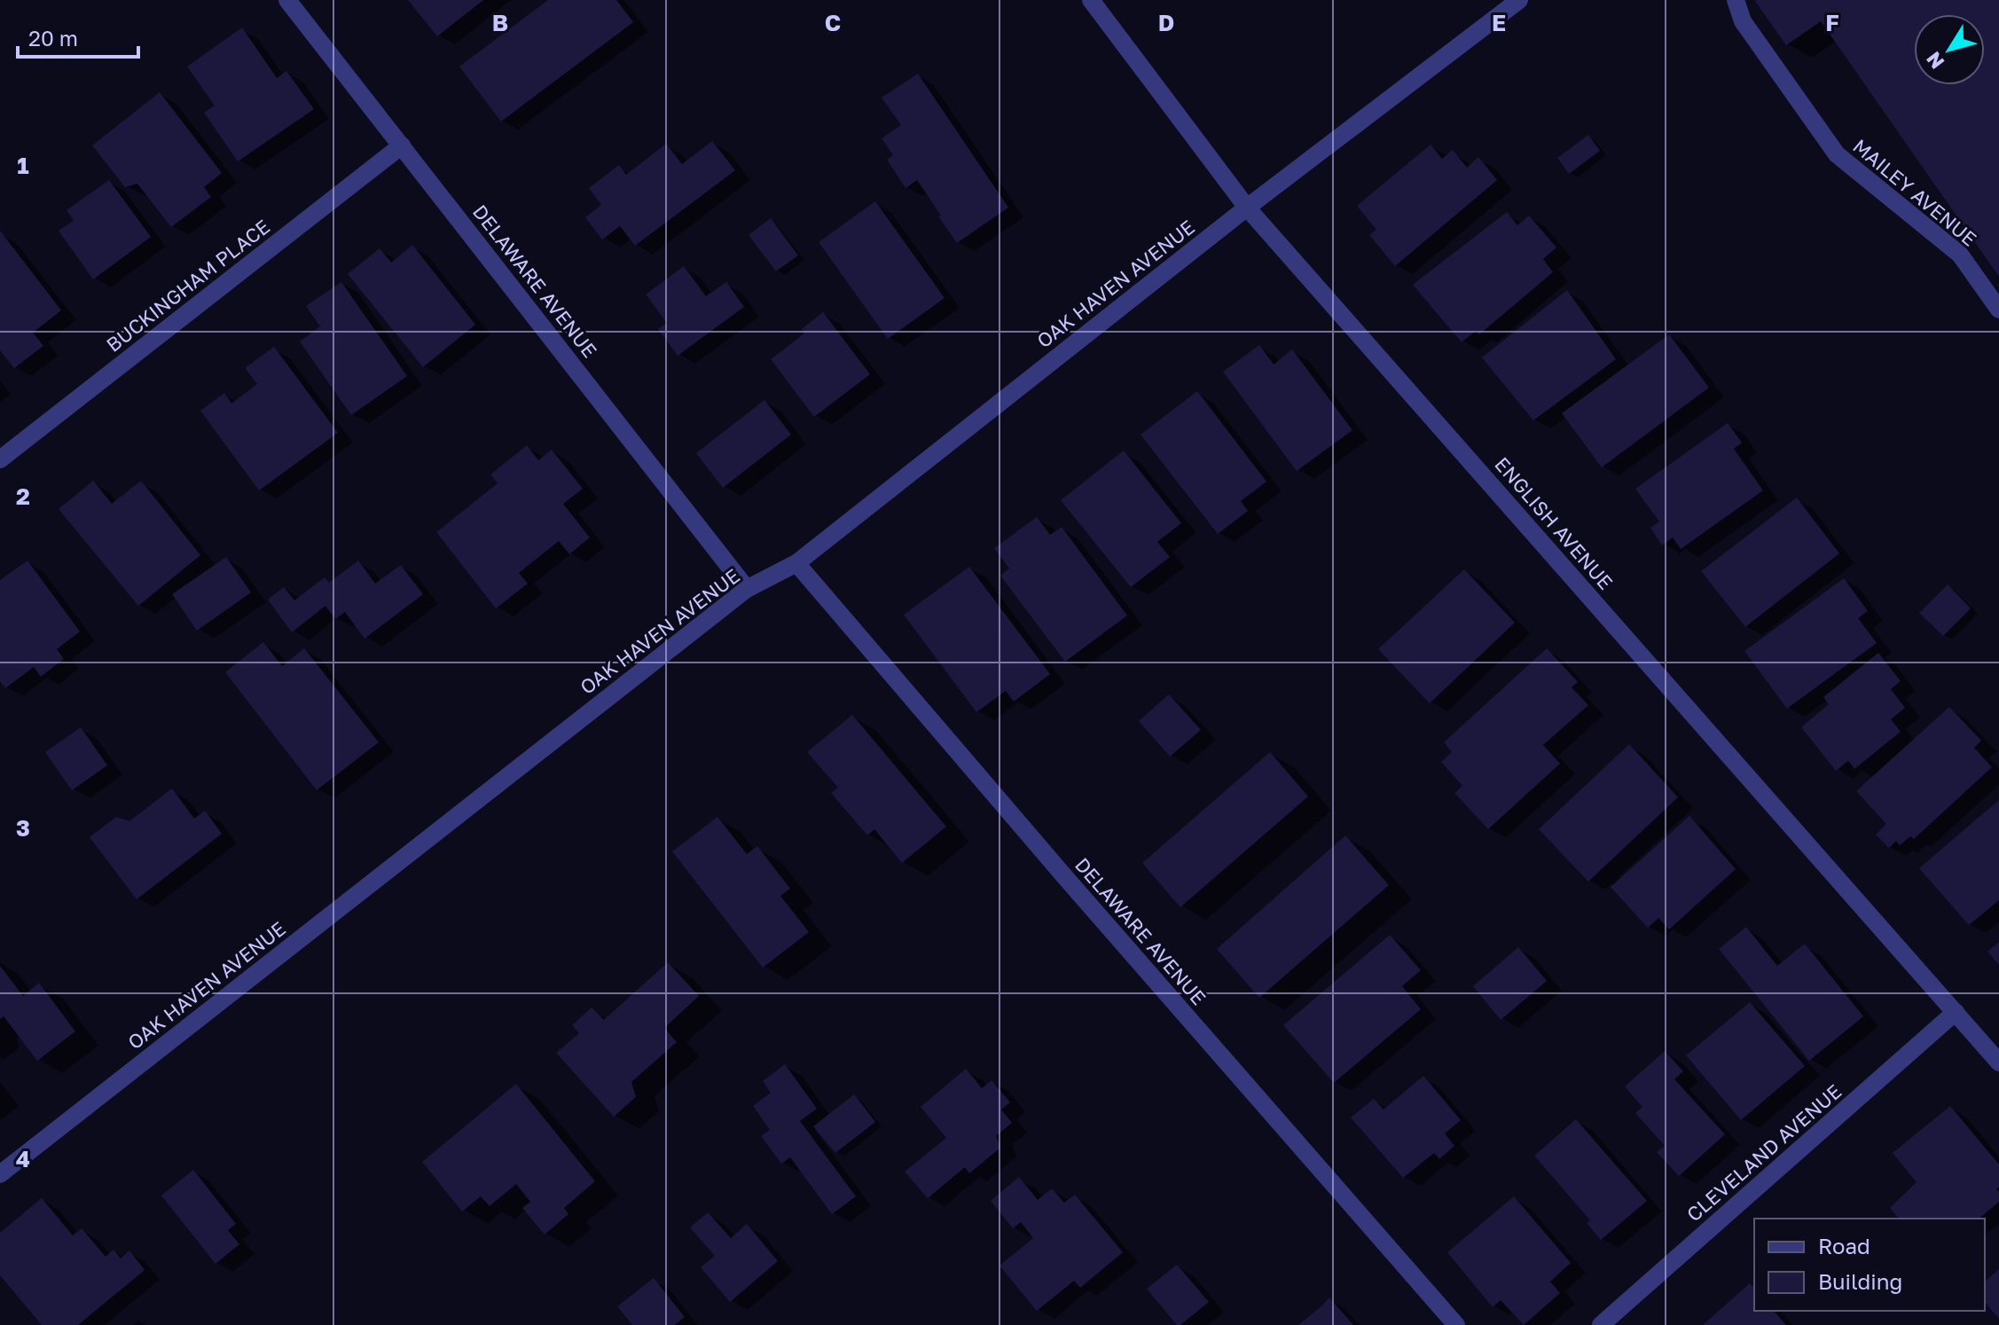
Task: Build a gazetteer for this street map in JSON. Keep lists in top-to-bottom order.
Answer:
{
  "streets": {
    "street": [
      "MAILEY AVENUE",
      "DELAWARE AVENUE",
      "OAK HAVEN AVENUE",
      "BUCKINGHAM PLACE",
      "ENGLISH AVENUE",
      "CLEVELAND AVENUE"
    ]
  },
  "crossings": [
    ["DELAWARE AVENUE", "OAK HAVEN AVENUE"],
    ["DELAWARE AVENUE", "BUCKINGHAM PLACE"],
    ["OAK HAVEN AVENUE", "ENGLISH AVENUE"],
    ["ENGLISH AVENUE", "CLEVELAND AVENUE"]
  ],
  "legend": ["Road", "Building"],
  "scale_bar": "20 m",
  "north": "bottom left",
  "grid": {
    "columns": [
      "B",
      "C",
      "D",
      "E",
      "F"
    ],
    "rows": [
      "1",
      "2",
      "3",
      "4"
    ]
  }
}
